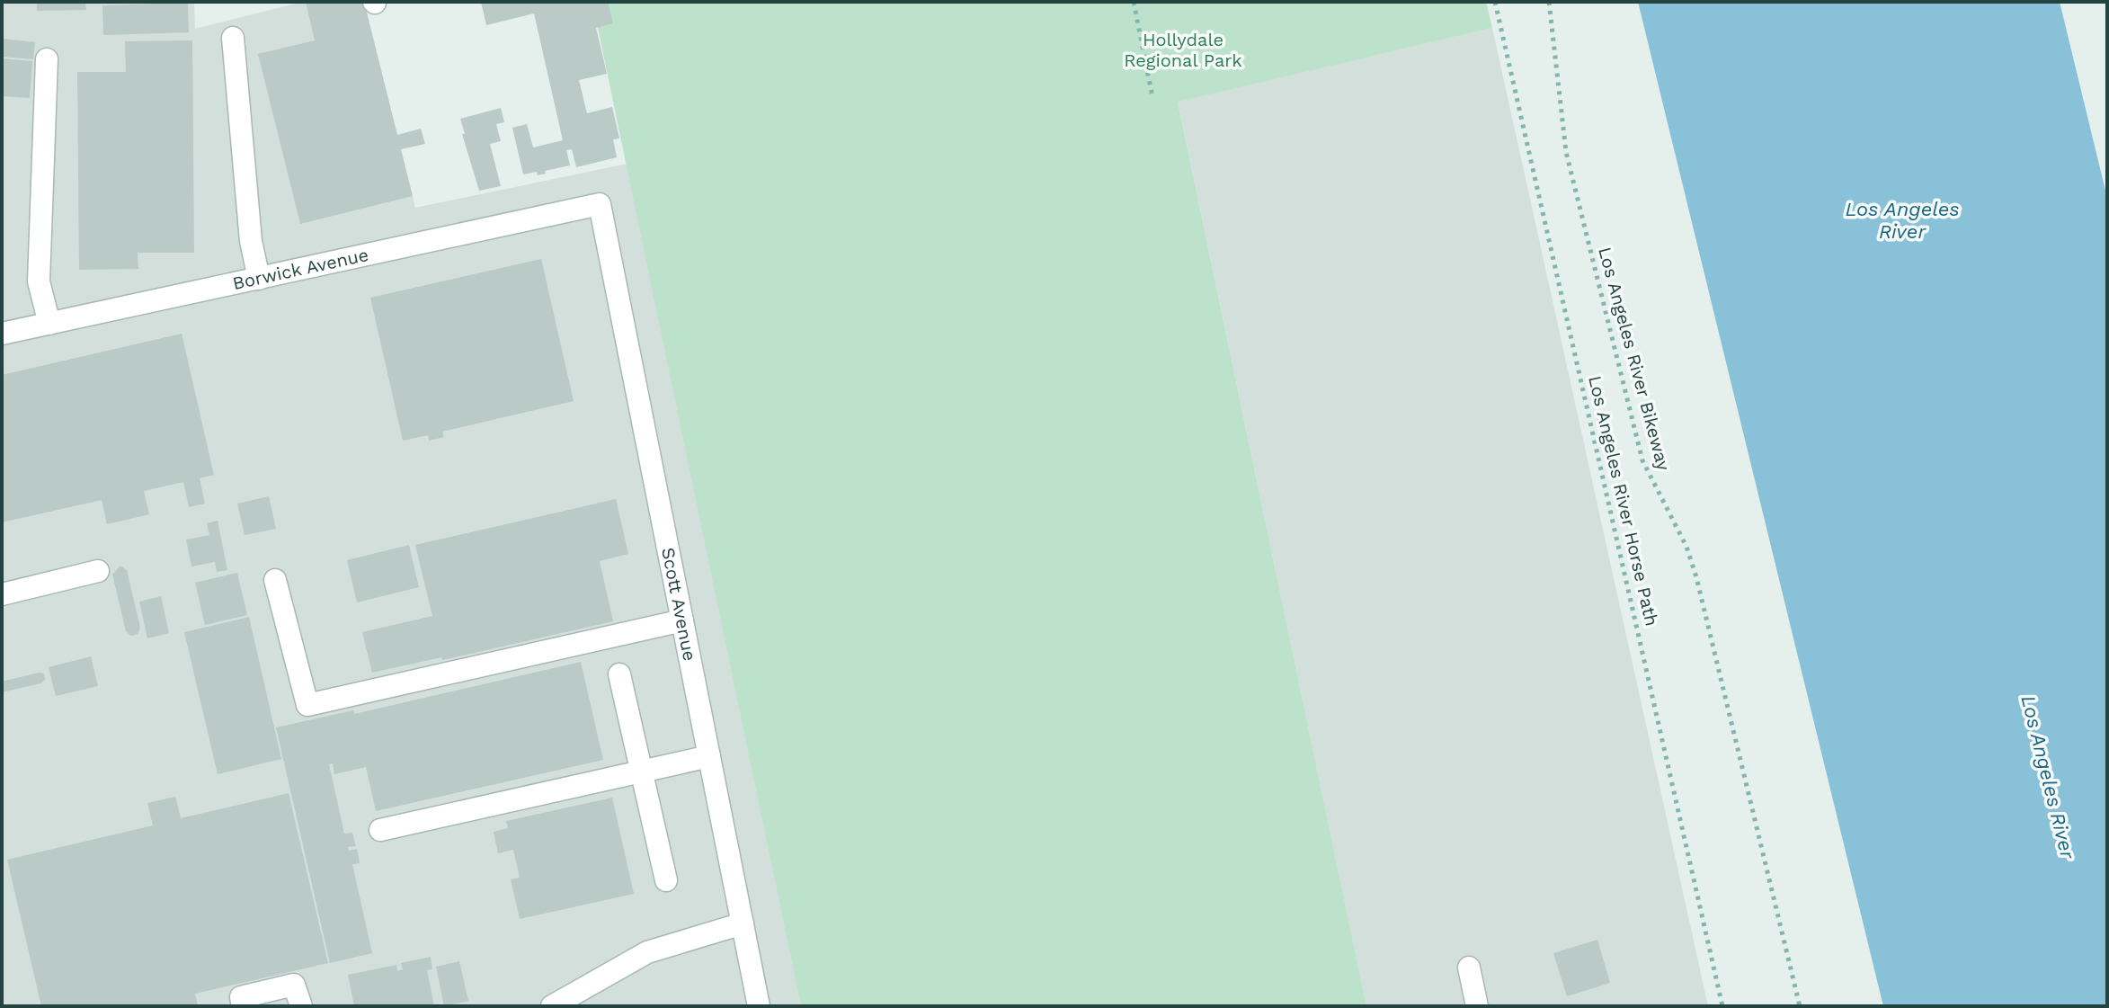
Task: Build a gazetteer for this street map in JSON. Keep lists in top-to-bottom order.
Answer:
{
  "streets": {
    "street": ["Borwick Avenue", "Scott Avenue"],
    "path": ["Los Angeles River Bikeway", "Los Angeles River Horse Path"]
  },
  "crossings": [
    ["Borwick Avenue", "Scott Avenue"]
  ],
  "water": ["Los Angeles River"],
  "parks": ["Hollydale Regional Park"]
}
